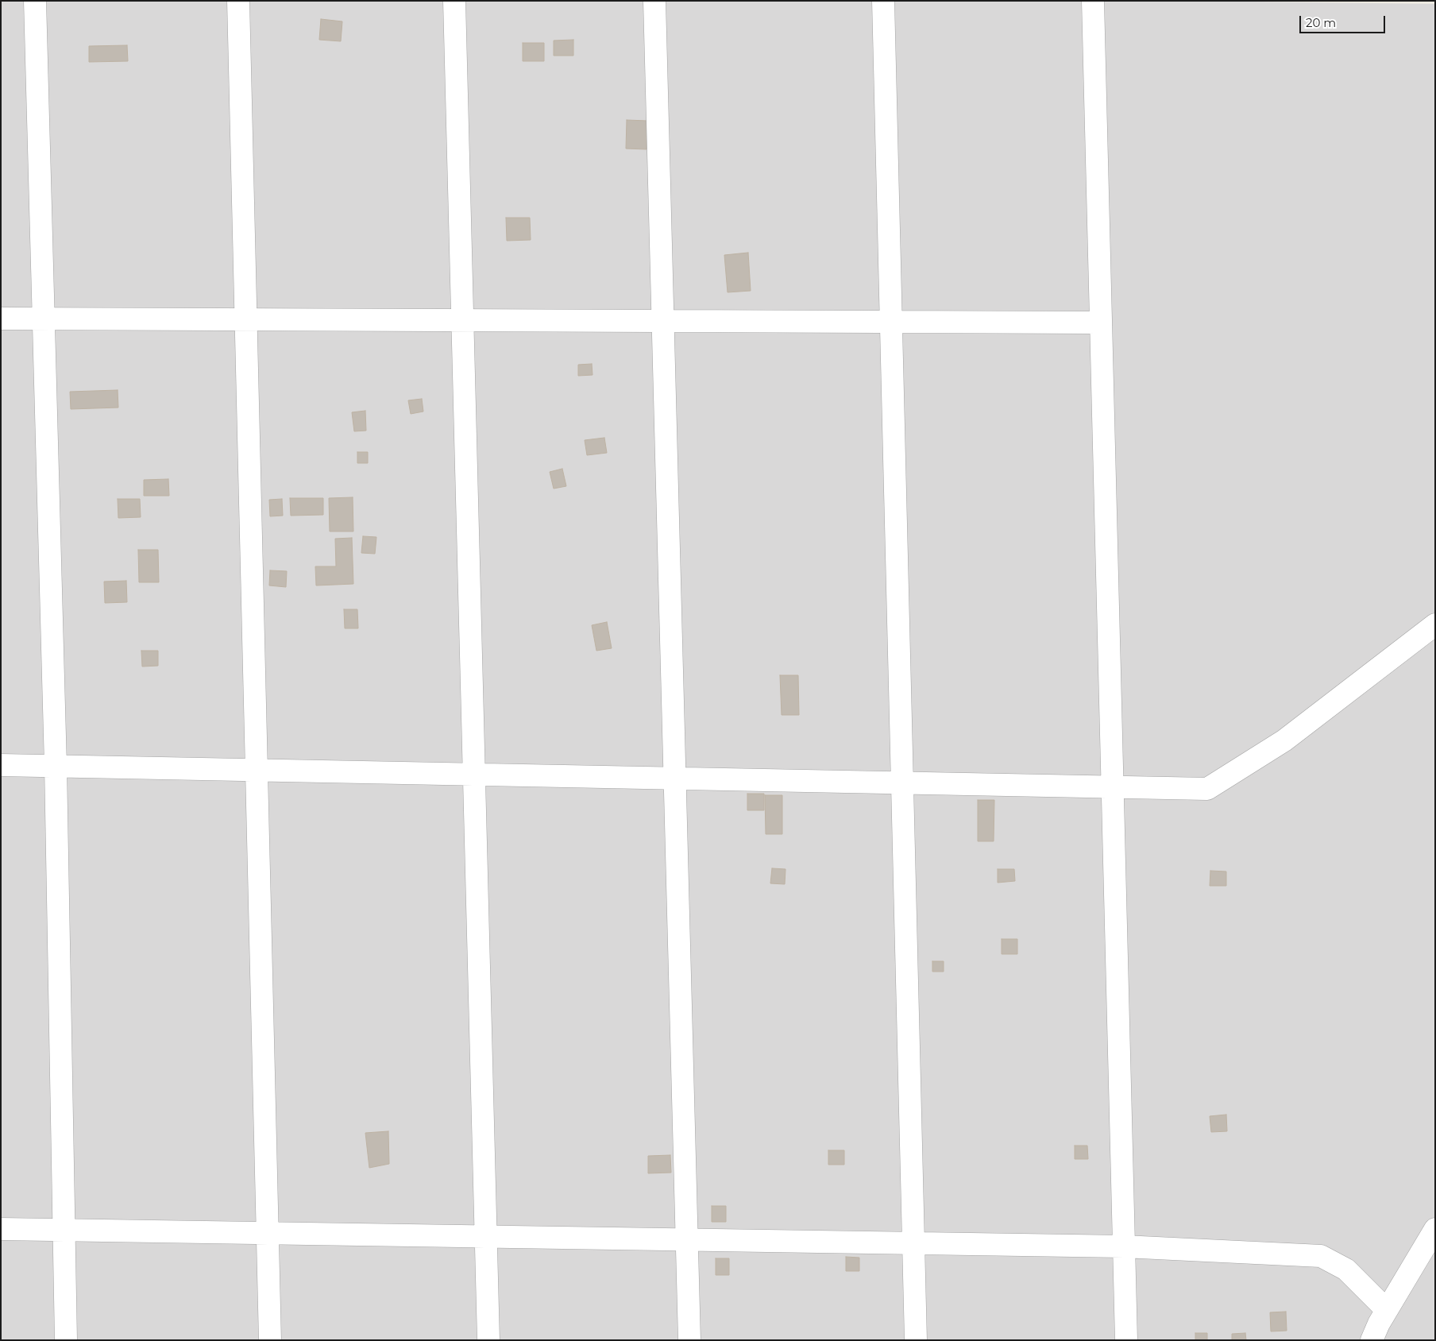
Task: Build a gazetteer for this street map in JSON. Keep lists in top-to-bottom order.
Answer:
{
  "scale_bar": "20 m"
}
